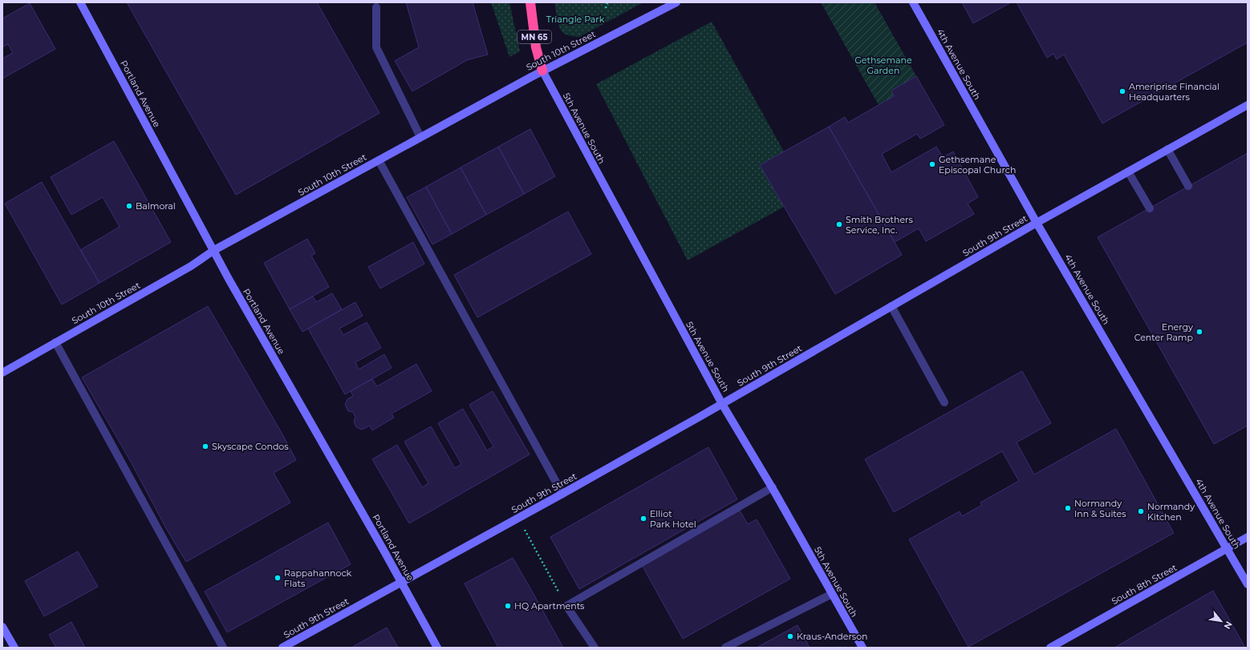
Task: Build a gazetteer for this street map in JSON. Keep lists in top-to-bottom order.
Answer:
{
  "streets": {
    "highway": ["MN 65"],
    "street": [
      "South 10th Street",
      "4th Avenue South",
      "Portland Avenue",
      "5th Avenue South",
      "South 9th Street",
      "South 8th Street"
    ]
  },
  "crossings": [
    ["MN 65", "South 10th Street"],
    ["MN 65", "5th Avenue South"],
    ["South 10th Street", "Portland Avenue"],
    ["South 10th Street", "5th Avenue South"],
    ["4th Avenue South", "South 9th Street"],
    ["4th Avenue South", "South 8th Street"],
    ["Portland Avenue", "South 9th Street"],
    ["5th Avenue South", "South 9th Street"]
  ],
  "parks": ["Triangle Park", "Gethsemane Garden"],
  "places": [
    "Ameriprise Financial Headquarters",
    "Gethsemane Episcopal Church",
    "Balmoral",
    "Smith Brothers Service, Inc.",
    "Energy Center Ramp",
    "Skyscape Condos",
    "Normandy Inn & Suites",
    "Normandy Kitchen",
    "Elliot Park Hotel",
    "Rappahannock Flats",
    "HQ Apartments",
    "Kraus-Anderson"
  ],
  "north": "bottom right"
}
